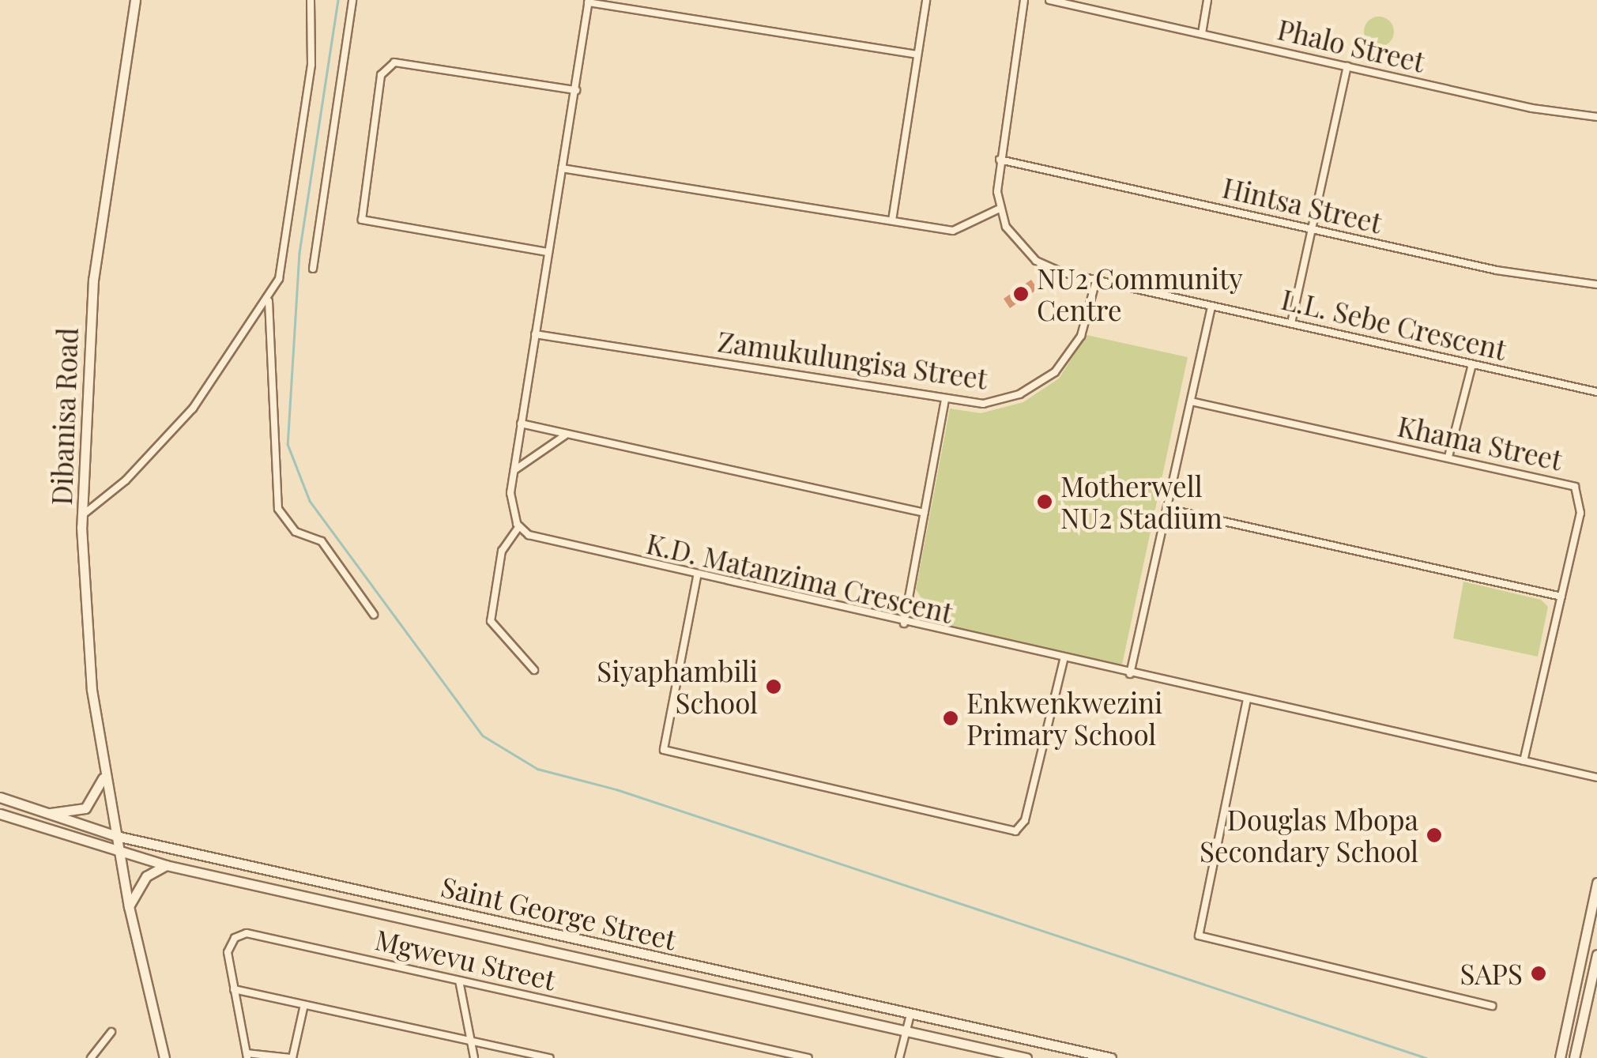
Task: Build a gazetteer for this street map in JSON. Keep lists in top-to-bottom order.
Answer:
{
  "streets": {
    "main road": ["Dibanisa Road", "Saint George Street"],
    "street": [
      "Phalo Street",
      "Hintsa Street",
      "L.L. Sebe Crescent",
      "Zamukulungisa Street",
      "Khama Street",
      "K.D. Matanzima Crescent",
      "Mgwevu Street"
    ]
  },
  "crossings": [
    ["Hintsa Street", "L.L. Sebe Crescent"],
    ["L.L. Sebe Crescent", "Zamukulungisa Street"],
    ["Dibanisa Road", "Saint George Street"],
    ["Khama Street", "K.D. Matanzima Crescent"]
  ],
  "places": [
    "NU2 Community Centre",
    "Motherwell NU2 Stadium",
    "Siyaphambili School",
    "Enkwenkwezini Primary School",
    "Douglas Mbopa Secondary School",
    "SAPS"
  ]
}
